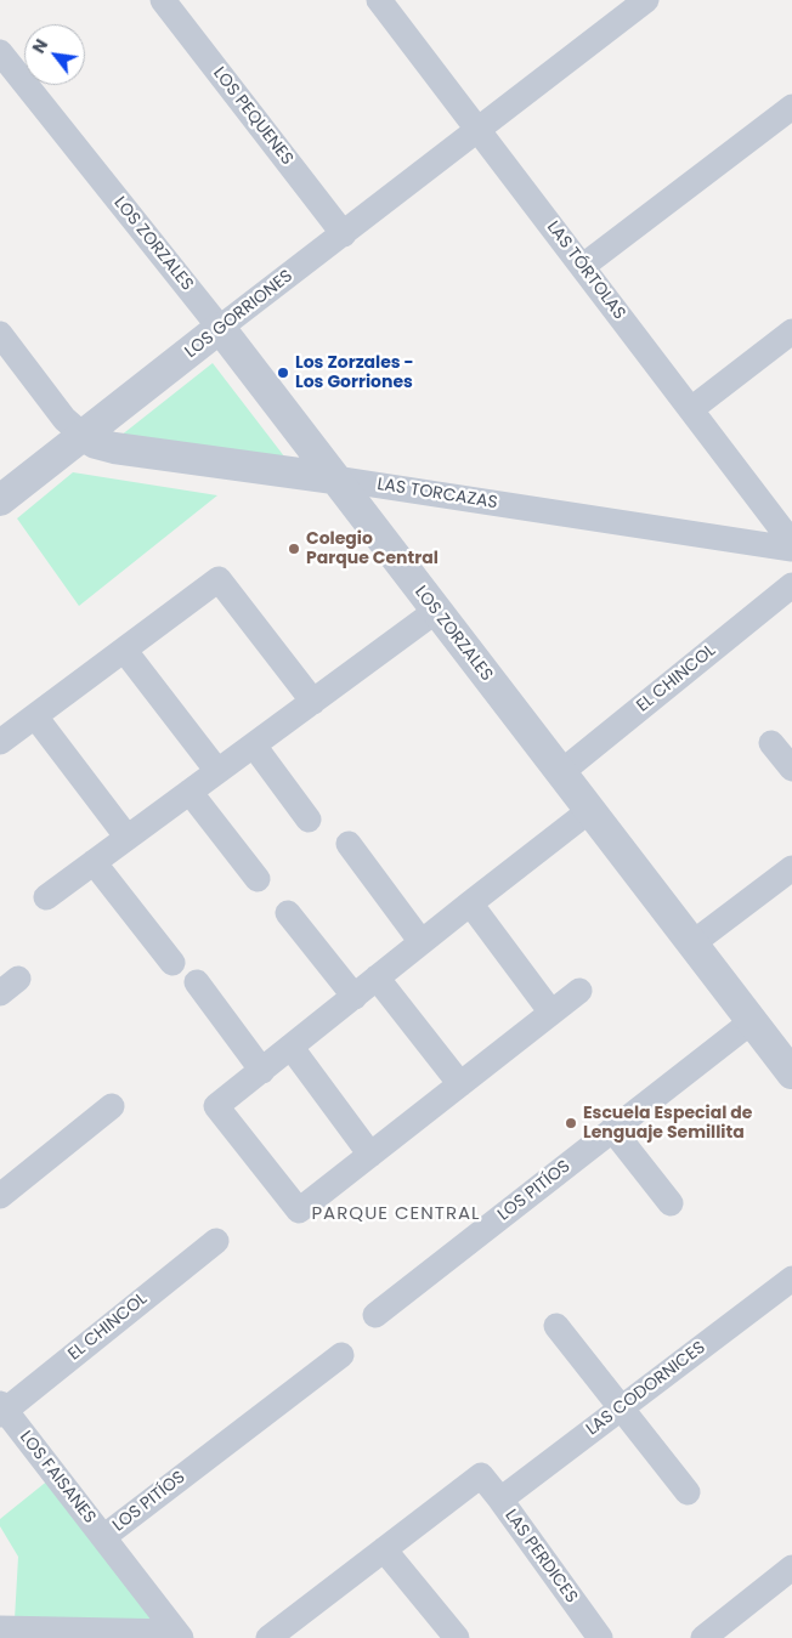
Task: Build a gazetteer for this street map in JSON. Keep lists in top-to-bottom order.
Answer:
{
  "streets": {
    "street": [
      "LOS PEQUENES",
      "LOS ZORZALES",
      "LAS TÓRTOLAS",
      "LOS GORRIONES",
      "LAS TORCAZAS",
      "EL CHINCOL",
      "LOS PITÍOS",
      "LAS CODORNICES",
      "LOS FAISANES",
      "LAS PERDICES"
    ]
  },
  "crossings": [
    ["LOS PEQUENES", "LOS GORRIONES"],
    ["LOS ZORZALES", "LOS GORRIONES"],
    ["LOS ZORZALES", "LAS TORCAZAS"],
    ["LOS ZORZALES", "EL CHINCOL"],
    ["LOS ZORZALES", "LOS PITÍOS"],
    ["LAS TÓRTOLAS", "LOS GORRIONES"],
    ["LOS GORRIONES", "LAS TORCAZAS"],
    ["EL CHINCOL", "LOS FAISANES"],
    ["LOS PITÍOS", "LOS FAISANES"],
    ["LAS CODORNICES", "LAS PERDICES"]
  ],
  "districts": ["PARQUE CENTRAL"],
  "places": ["Los Zorzales - Los Gorriones", "Colegio Parque Central", "Escuela Especial de Lenguaje Semillita"],
  "north": "top left"
}
